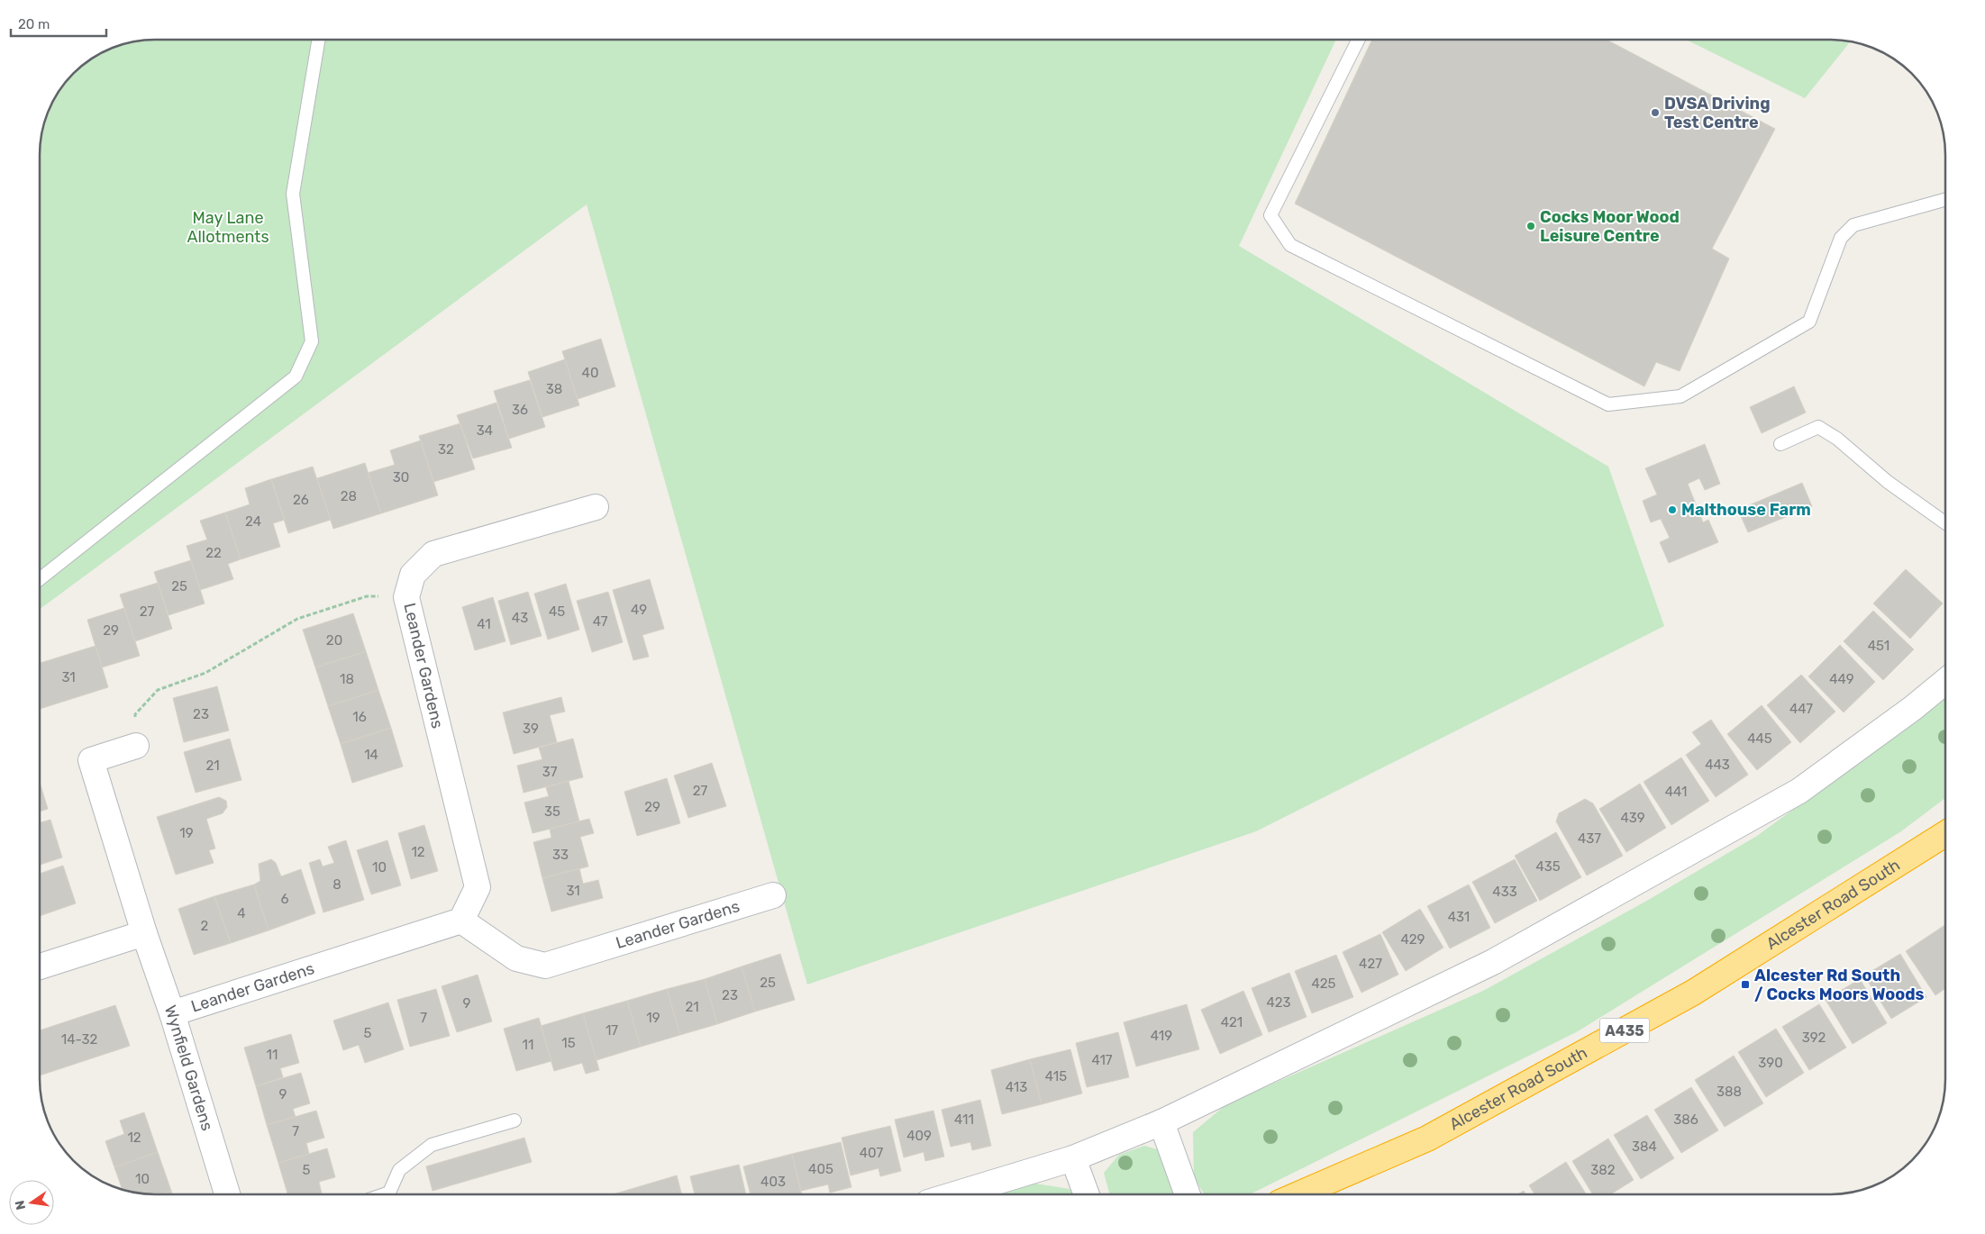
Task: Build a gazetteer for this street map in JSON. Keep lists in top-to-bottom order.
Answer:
{
  "streets": {
    "highway": ["Alcester Road South", "A435"],
    "street": ["Leander Gardens", "Wynfield Gardens"]
  },
  "crossings": [
    ["Leander Gardens", "Wynfield Gardens"]
  ],
  "parks": ["May Lane Allotments"],
  "places": {
    "other": ["DVSA Driving Test Centre", "Cocks Moor Wood Leisure Centre", "Malthouse Farm"],
    "transit": ["Alcester Rd South / Cocks Moors Woods"]
  },
  "house_numbers": [
    "40",
    "38",
    "36",
    "34",
    "32",
    "30",
    "28",
    "26",
    "24",
    "22",
    "25",
    "49",
    "27",
    "45",
    "43",
    "47",
    "41",
    "29",
    "20",
    "451",
    "31",
    "18",
    "449",
    "447",
    "23",
    "16",
    "39",
    "445",
    "14",
    "443",
    "21",
    "37",
    "27",
    "441",
    "29",
    "35",
    "439",
    "19",
    "437",
    "12",
    "33",
    "435",
    "10",
    "8",
    "31",
    "433",
    "6",
    "4",
    "431",
    "2",
    "429",
    "427",
    "25",
    "425",
    "23",
    "423",
    "9",
    "21",
    "7",
    "19",
    "421",
    "17",
    "5",
    "419",
    "392",
    "14-32",
    "15",
    "11",
    "11",
    "417",
    "390",
    "415",
    "413",
    "388",
    "9",
    "411",
    "386",
    "7",
    "409",
    "12",
    "384",
    "407",
    "405",
    "5",
    "382",
    "10",
    "403"
  ],
  "scale_bar": "20 m",
  "north": "left"
}
